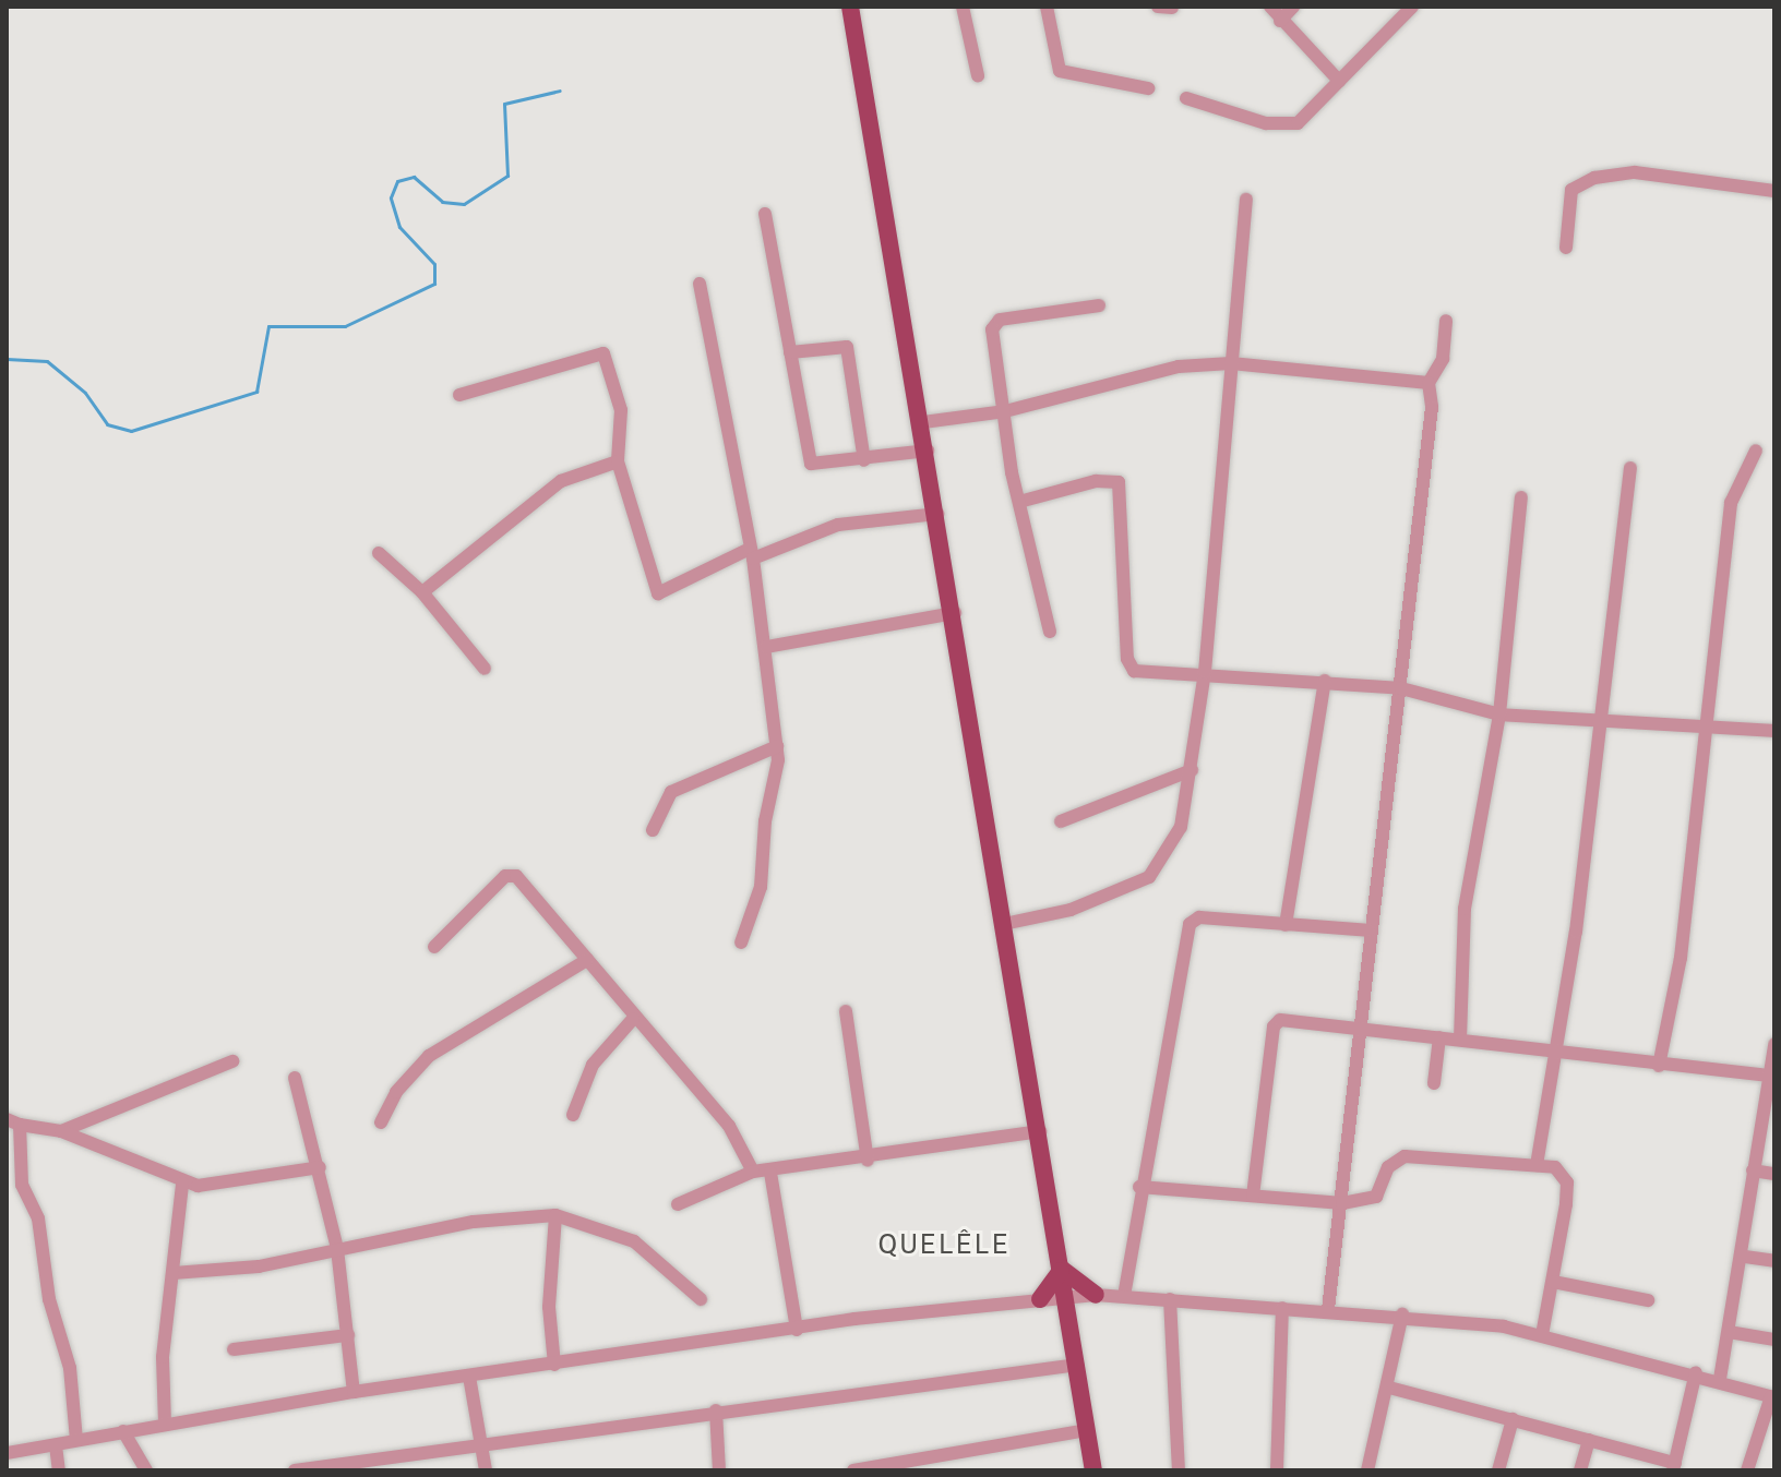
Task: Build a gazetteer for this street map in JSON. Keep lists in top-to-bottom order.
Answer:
{
  "districts": ["QUELÊLE"]
}
